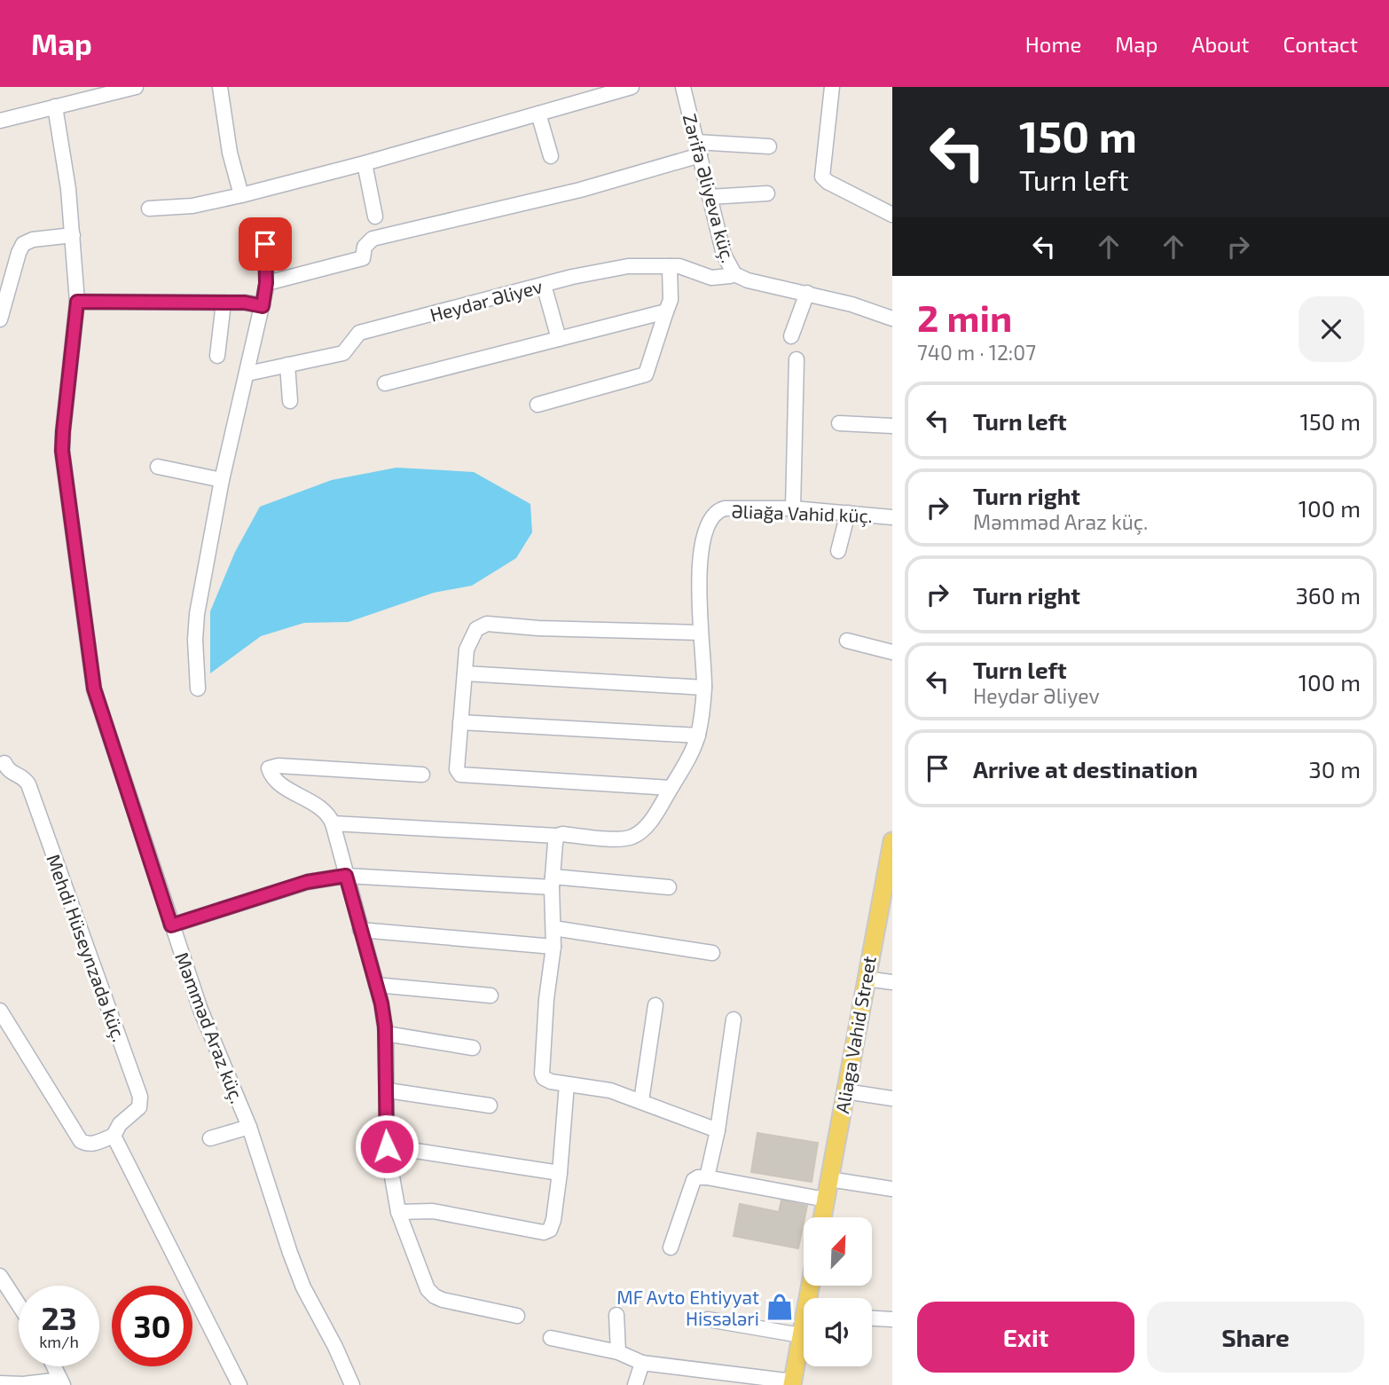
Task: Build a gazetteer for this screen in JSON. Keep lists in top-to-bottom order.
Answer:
{
  "streets": {
    "main road": ["Aliaga Vahid Street"],
    "street": [
      "Zərifə Əliyeva küç.",
      "Heydər Əliyev",
      "Əliağa Vahid küç.",
      "Mehdi Hüseynzadə küç.",
      "Məmməd Araz küç."
    ]
  },
  "crossings": [
    ["Zərifə Əliyeva küç.", "Heydər Əliyev"]
  ],
  "places": {
    "shop": ["MF Avto Ehtiyyat Hissələri"]
  },
  "north": "top right",
  "page": {
    "header": "Map",
    "nav": [
      "Home",
      "Map",
      "About",
      "Contact"
    ],
    "turn": ["150 m", "Turn left"],
    "heading": ["2 min", "740 m · 12:07"],
    "list": [
      {
        "name": "Turn left",
        "value": "150 m"
      },
      {
        "name": "Turn right",
        "note": "Məmməd Araz küç.",
        "value": "100 m"
      },
      {
        "name": "Turn right",
        "value": "360 m"
      },
      {
        "name": "Turn left",
        "note": "Heydər Əliyev",
        "value": "100 m"
      },
      {
        "name": "Arrive at destination",
        "value": "30 m"
      }
    ],
    "speed": "23 km/h",
    "limit": "30",
    "buttons": ["Exit", "Share"]
  }
}
